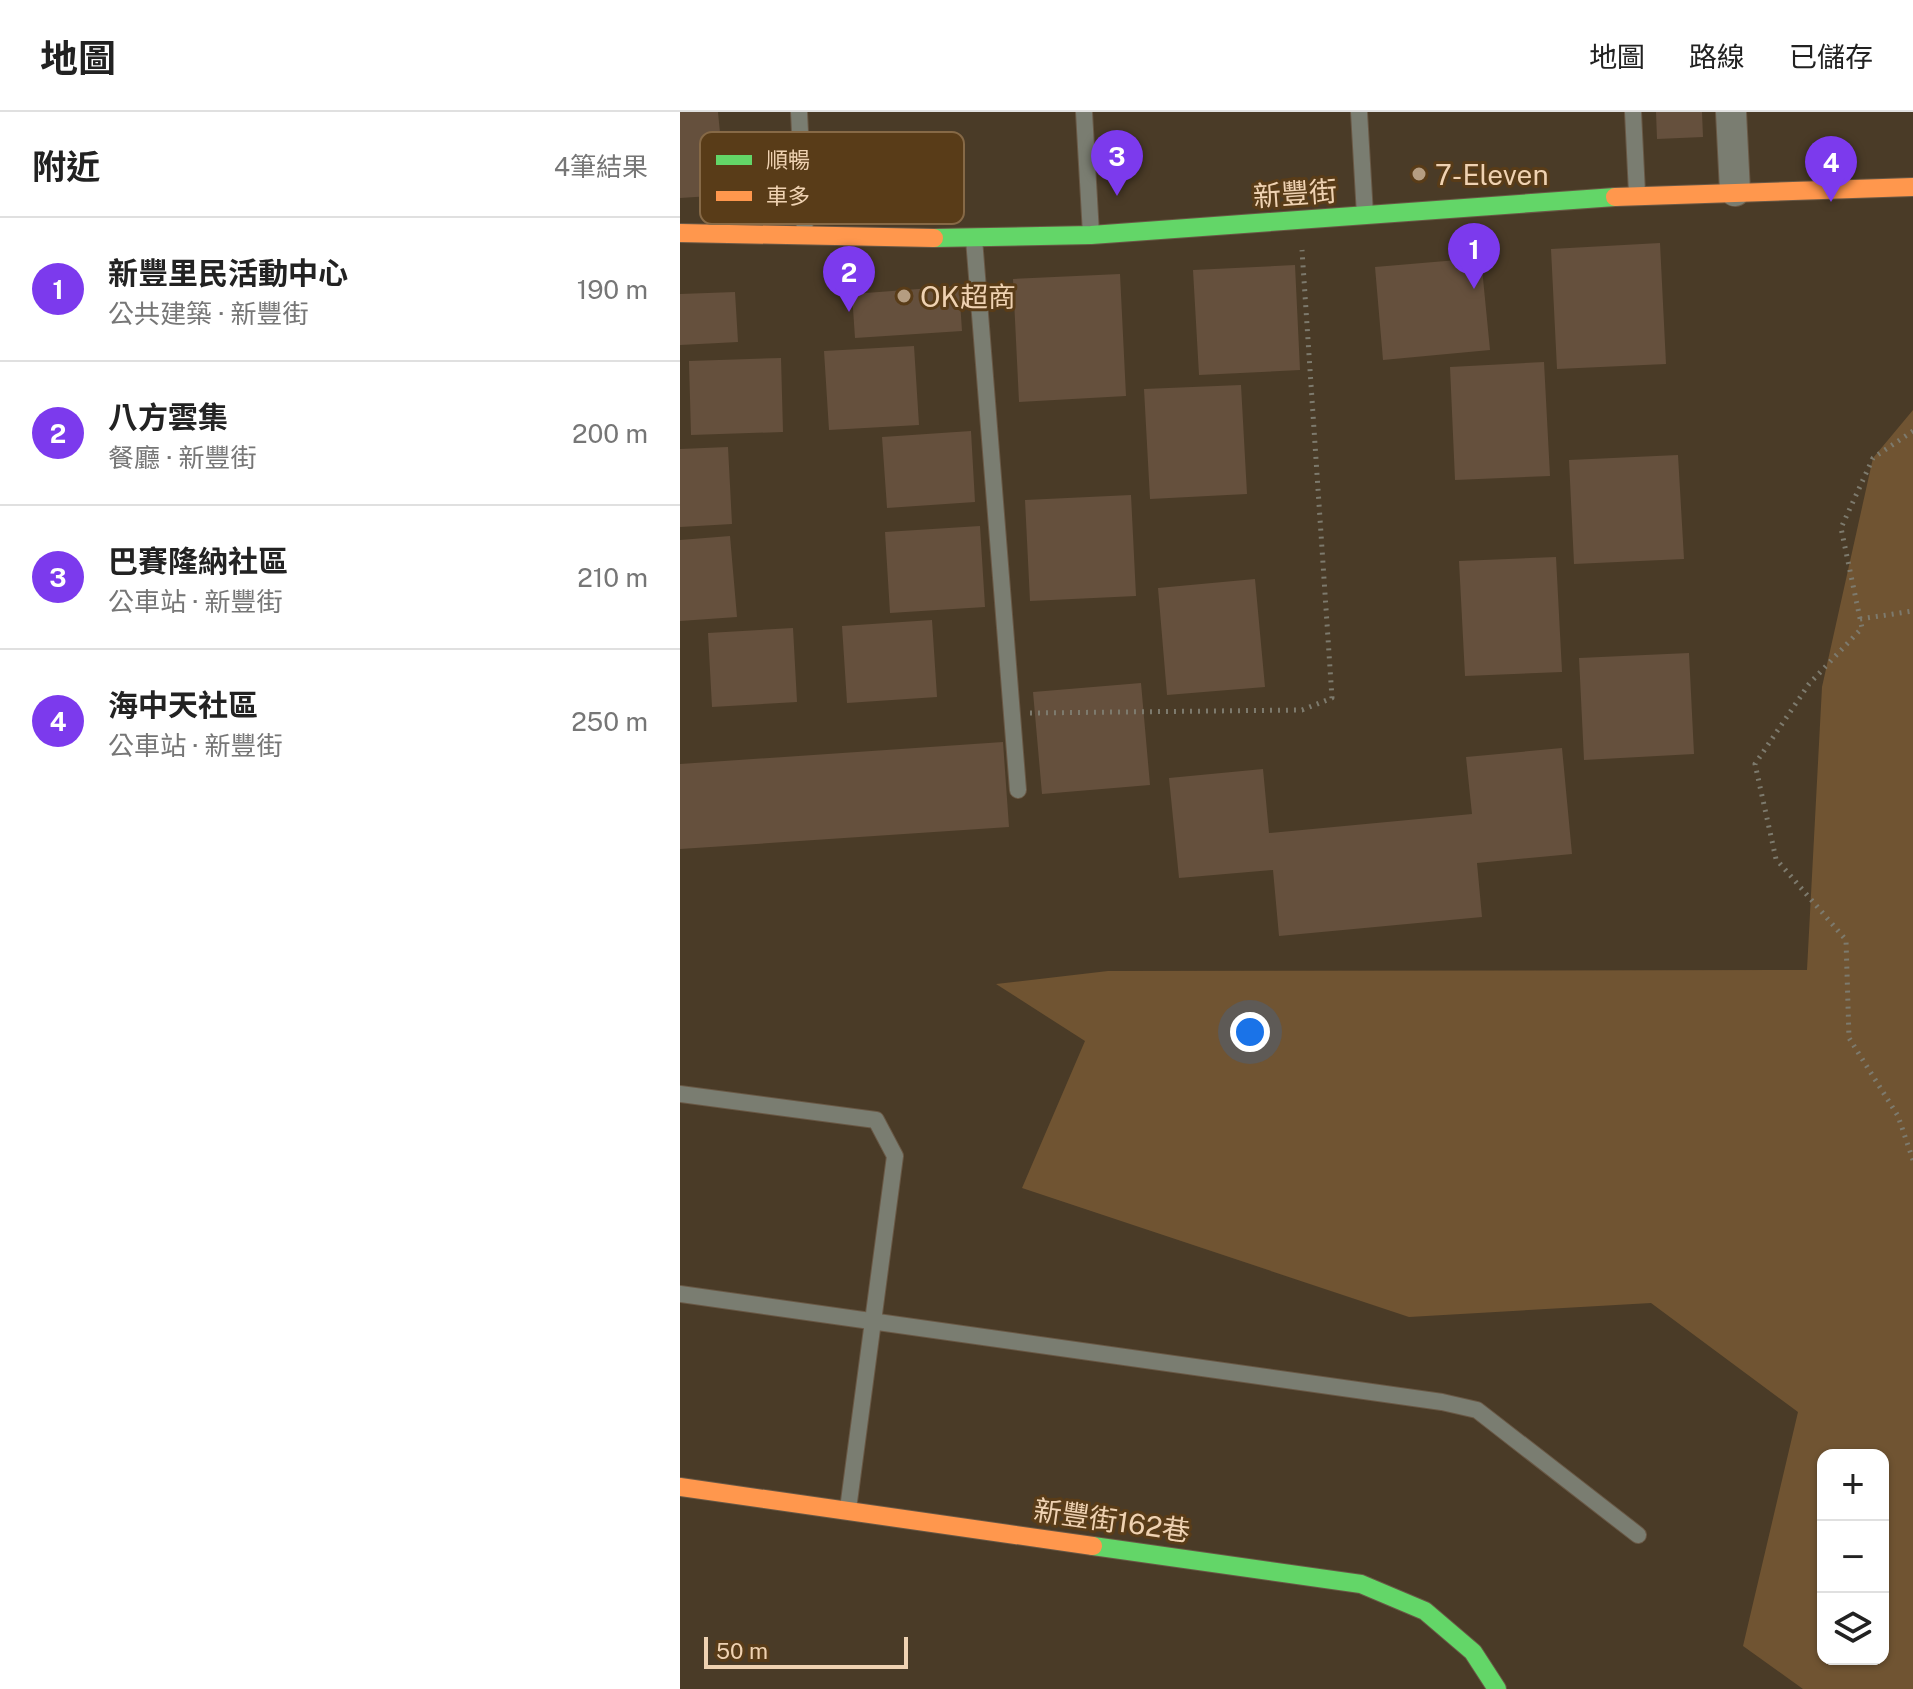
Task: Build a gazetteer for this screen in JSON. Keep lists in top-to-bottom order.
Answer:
{
  "streets": {
    "street": ["新豐街", "新豐街162巷"]
  },
  "places": ["7-Eleven", "OK超商"],
  "legend": ["順暢", "車多"],
  "scale_bar": "50 m",
  "page": {
    "header": "地圖",
    "nav": ["地圖", "路線", "已儲存"],
    "heading": ["附近", "4筆結果"],
    "pins": [
      "3",
      "4",
      "1",
      "2"
    ],
    "list": [
      {
        "mark": "1",
        "name": "新豐里民活動中心",
        "note": "公共建築 · 新豐街",
        "value": "190 m"
      },
      {
        "mark": "2",
        "name": "八方雲集",
        "note": "餐廳 · 新豐街",
        "value": "200 m"
      },
      {
        "mark": "3",
        "name": "巴賽隆納社區",
        "note": "公車站 · 新豐街",
        "value": "210 m"
      },
      {
        "mark": "4",
        "name": "海中天社區",
        "note": "公車站 · 新豐街",
        "value": "250 m"
      }
    ],
    "map_buttons": ["+", "−"],
    "scale": "50 m"
  }
}
